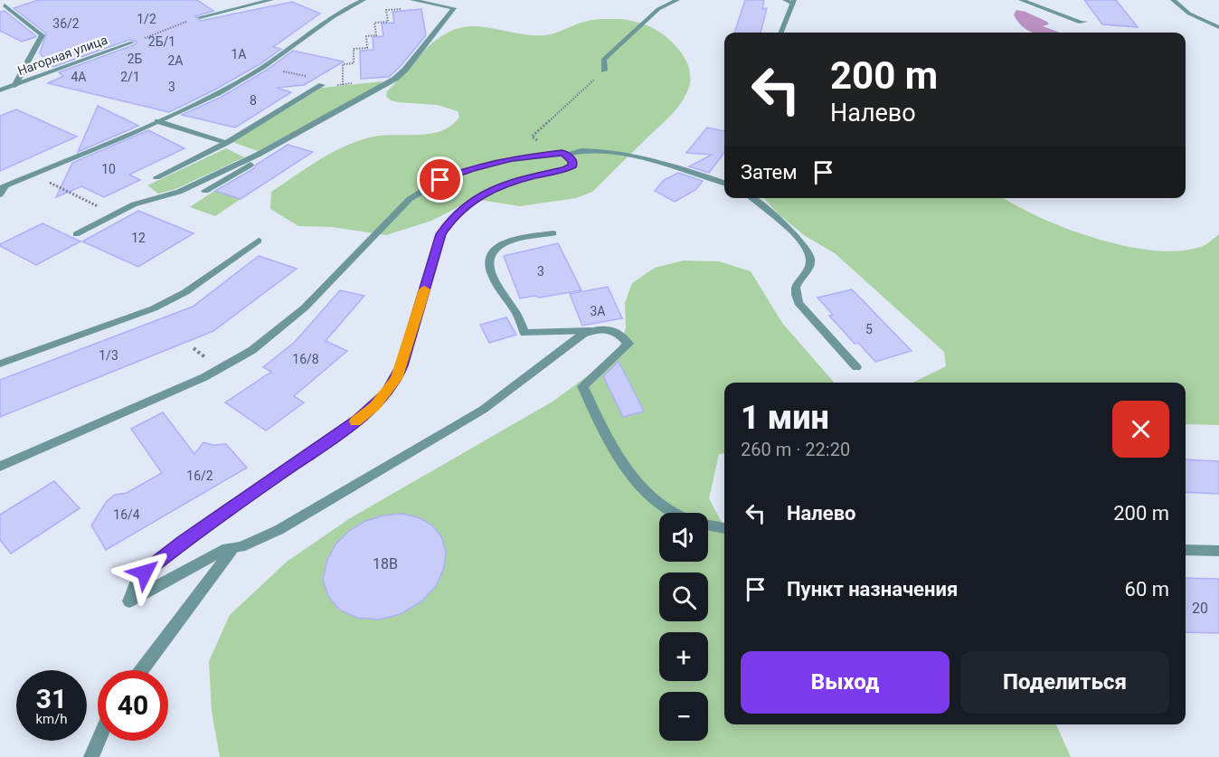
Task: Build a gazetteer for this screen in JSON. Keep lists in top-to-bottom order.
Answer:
{
  "streets": {
    "street": ["Нагорная улица"]
  },
  "house_numbers": [
    "1/2",
    "36/2",
    "2Б/1",
    "1А",
    "2Б",
    "2А",
    "4А",
    "2/1",
    "3",
    "8",
    "10",
    "12",
    "3",
    "3А",
    "5",
    "1/3",
    "16/8",
    "16/2",
    "16/4",
    "18В",
    "20"
  ],
  "page": {
    "turn": ["200 m", "Налево"],
    "then": "Затем",
    "heading": ["1 мин", "260 m · 22:20"],
    "list": [
      {
        "name": "Налево",
        "value": "200 m"
      },
      {
        "name": "Пункт назначения",
        "value": "60 m"
      }
    ],
    "map_buttons": ["+", "−"],
    "buttons": ["Выход", "Поделиться"],
    "speed": "31 km/h",
    "limit": "40"
  }
}
